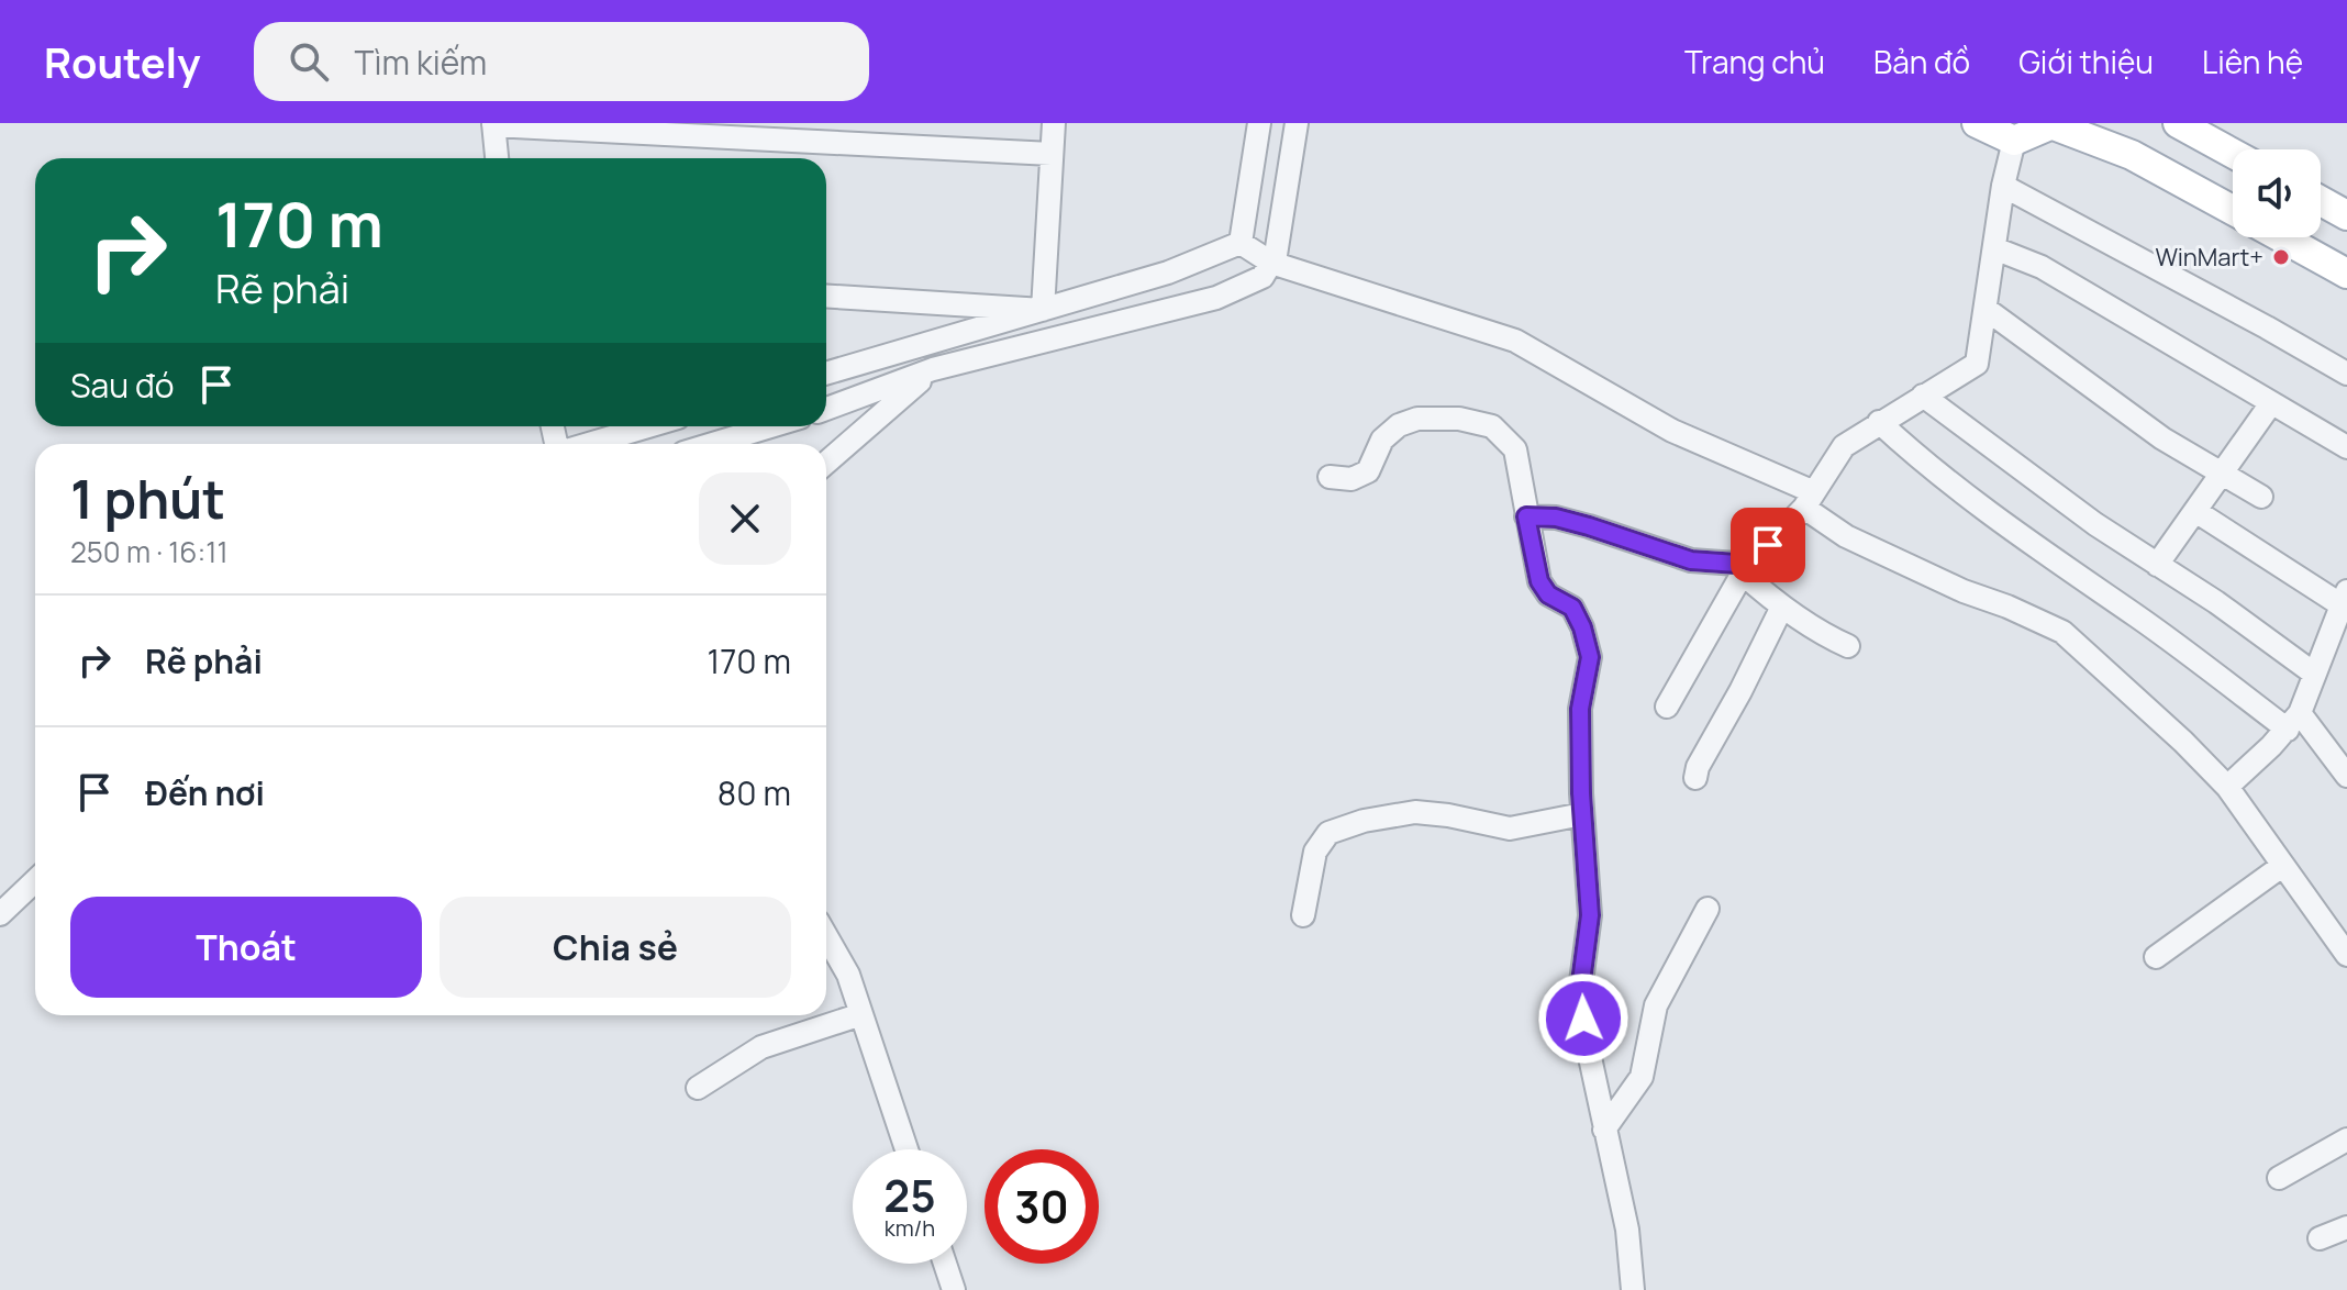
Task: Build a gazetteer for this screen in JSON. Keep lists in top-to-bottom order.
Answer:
{
  "places": ["WinMart+"],
  "page": {
    "header": "Routely",
    "search": "Tìm kiếm",
    "nav": [
      "Trang chủ",
      "Bản đồ",
      "Giới thiệu",
      "Liên hệ"
    ],
    "turn": ["170 m", "Rẽ phải"],
    "then": "Sau đó",
    "heading": ["1 phút", "250 m · 16:11"],
    "list": [
      {
        "name": "Rẽ phải",
        "value": "170 m"
      },
      {
        "name": "Đến nơi",
        "value": "80 m"
      }
    ],
    "buttons": ["Thoát", "Chia sẻ"],
    "speed": "25 km/h",
    "limit": "30"
  }
}
